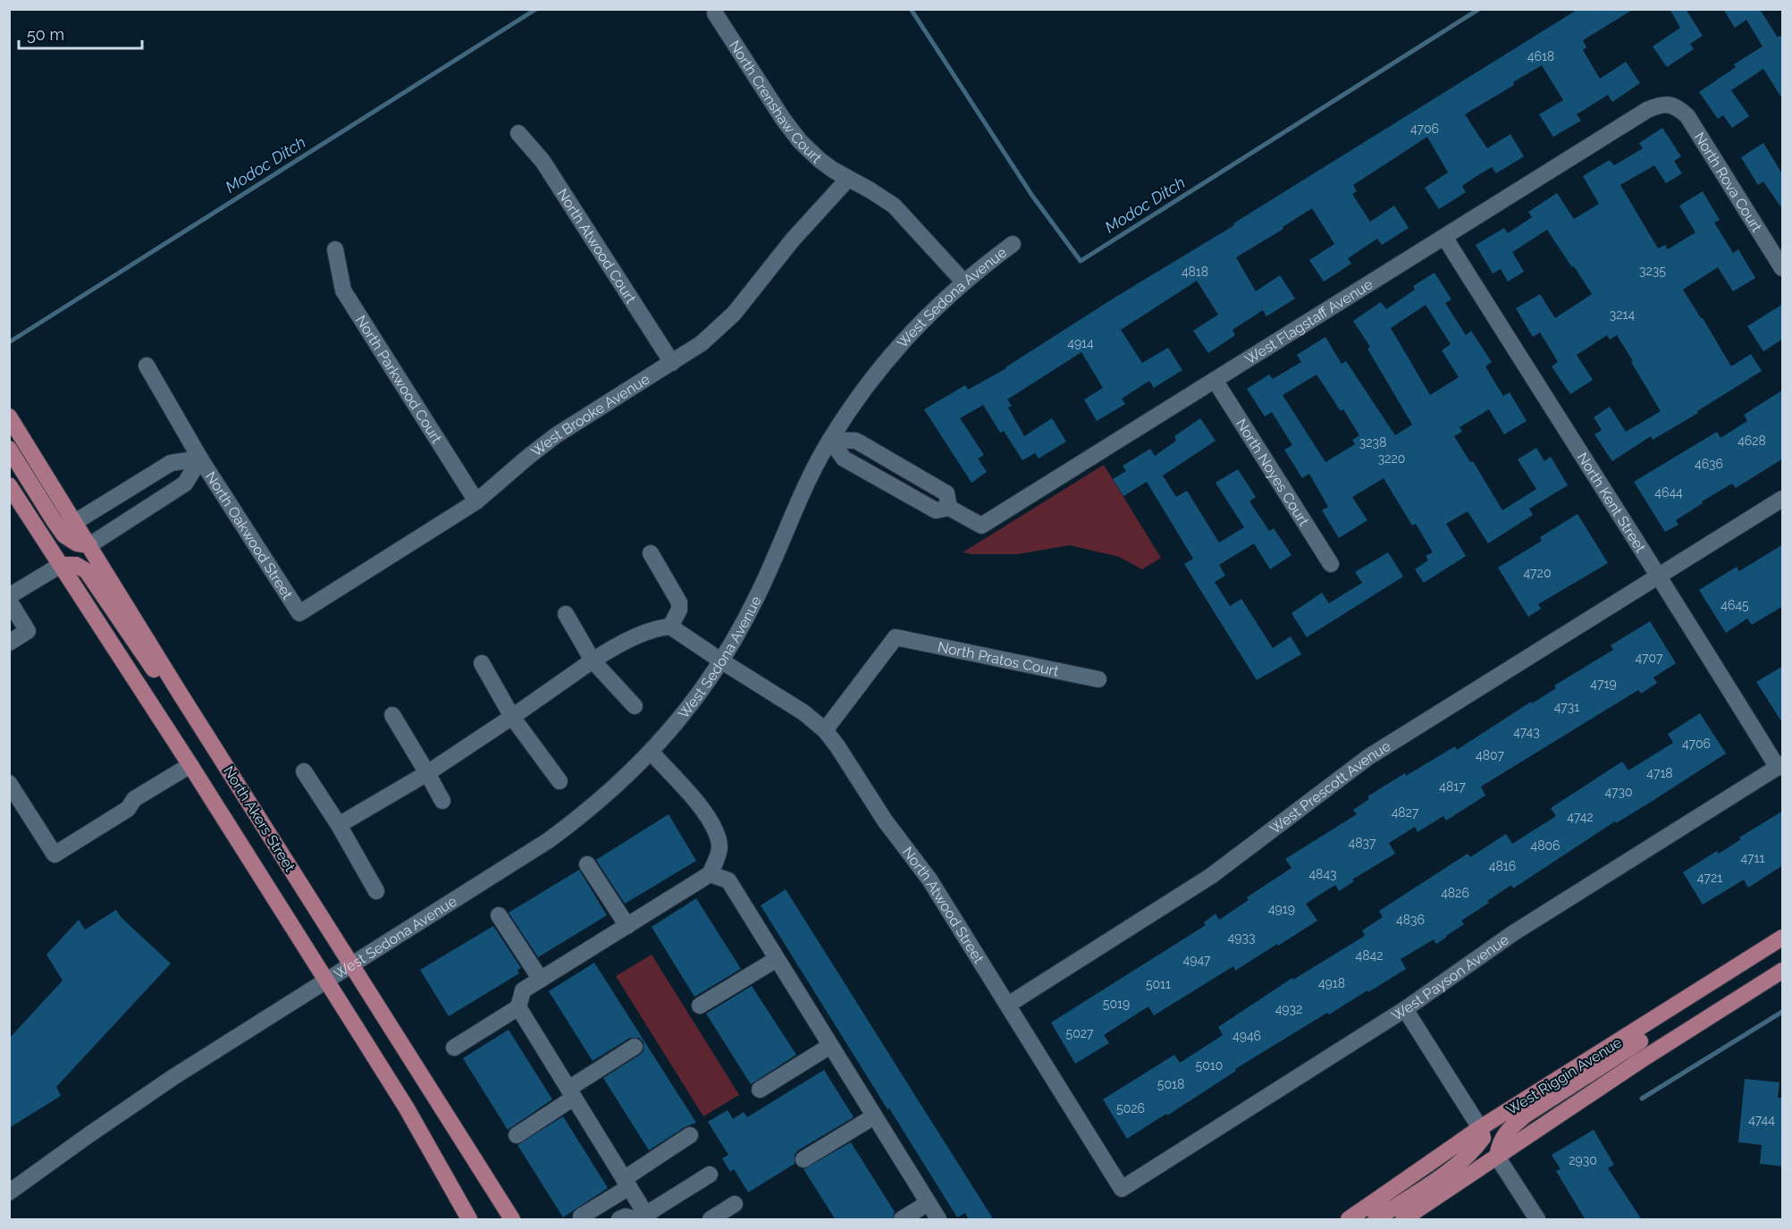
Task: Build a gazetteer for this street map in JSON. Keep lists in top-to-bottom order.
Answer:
{
  "streets": {
    "main road": ["North Akers Street", "West Riggin Avenue"],
    "street": [
      "North Crenshaw Court",
      "North Rova Court",
      "North Atwood Court",
      "West Sedona Avenue",
      "West Flagstaff Avenue",
      "North Parkwood Court",
      "West Brooke Avenue",
      "North Noyes Court",
      "North Kent Street",
      "North Oakwood Street",
      "North Pratos Court",
      "West Prescott Avenue",
      "North Atwood Street",
      "West Payson Avenue"
    ]
  },
  "crossings": [
    ["North Crenshaw Court", "West Sedona Avenue"],
    ["North Crenshaw Court", "West Brooke Avenue"],
    ["North Rova Court", "West Flagstaff Avenue"],
    ["North Atwood Court", "West Brooke Avenue"],
    ["West Sedona Avenue", "West Flagstaff Avenue"],
    ["West Sedona Avenue", "North Akers Street"],
    ["West Sedona Avenue", "North Atwood Street"],
    ["West Flagstaff Avenue", "North Noyes Court"],
    ["West Flagstaff Avenue", "North Kent Street"],
    ["North Parkwood Court", "West Brooke Avenue"],
    ["West Brooke Avenue", "North Oakwood Street"],
    ["North Kent Street", "West Prescott Avenue"],
    ["North Kent Street", "West Payson Avenue"],
    ["North Pratos Court", "North Atwood Street"],
    ["West Prescott Avenue", "North Atwood Street"],
    ["North Atwood Street", "West Payson Avenue"]
  ],
  "water": ["Modoc Ditch"],
  "house_numbers": [
    "4618",
    "4706",
    "3235",
    "4818",
    "3214",
    "4914",
    "4628",
    "3238",
    "3220",
    "4636",
    "4644",
    "4720",
    "4645",
    "4707",
    "4719",
    "4731",
    "4743",
    "4706",
    "4807",
    "4718",
    "4817",
    "4730",
    "4827",
    "4742",
    "4837",
    "4806",
    "4711",
    "4816",
    "4843",
    "4721",
    "4826",
    "4919",
    "4836",
    "4933",
    "4842",
    "4947",
    "4918",
    "5011",
    "5019",
    "4932",
    "5027",
    "4946",
    "5010",
    "5018",
    "5026",
    "4744",
    "2930"
  ],
  "scale_bar": "50 m"
}
